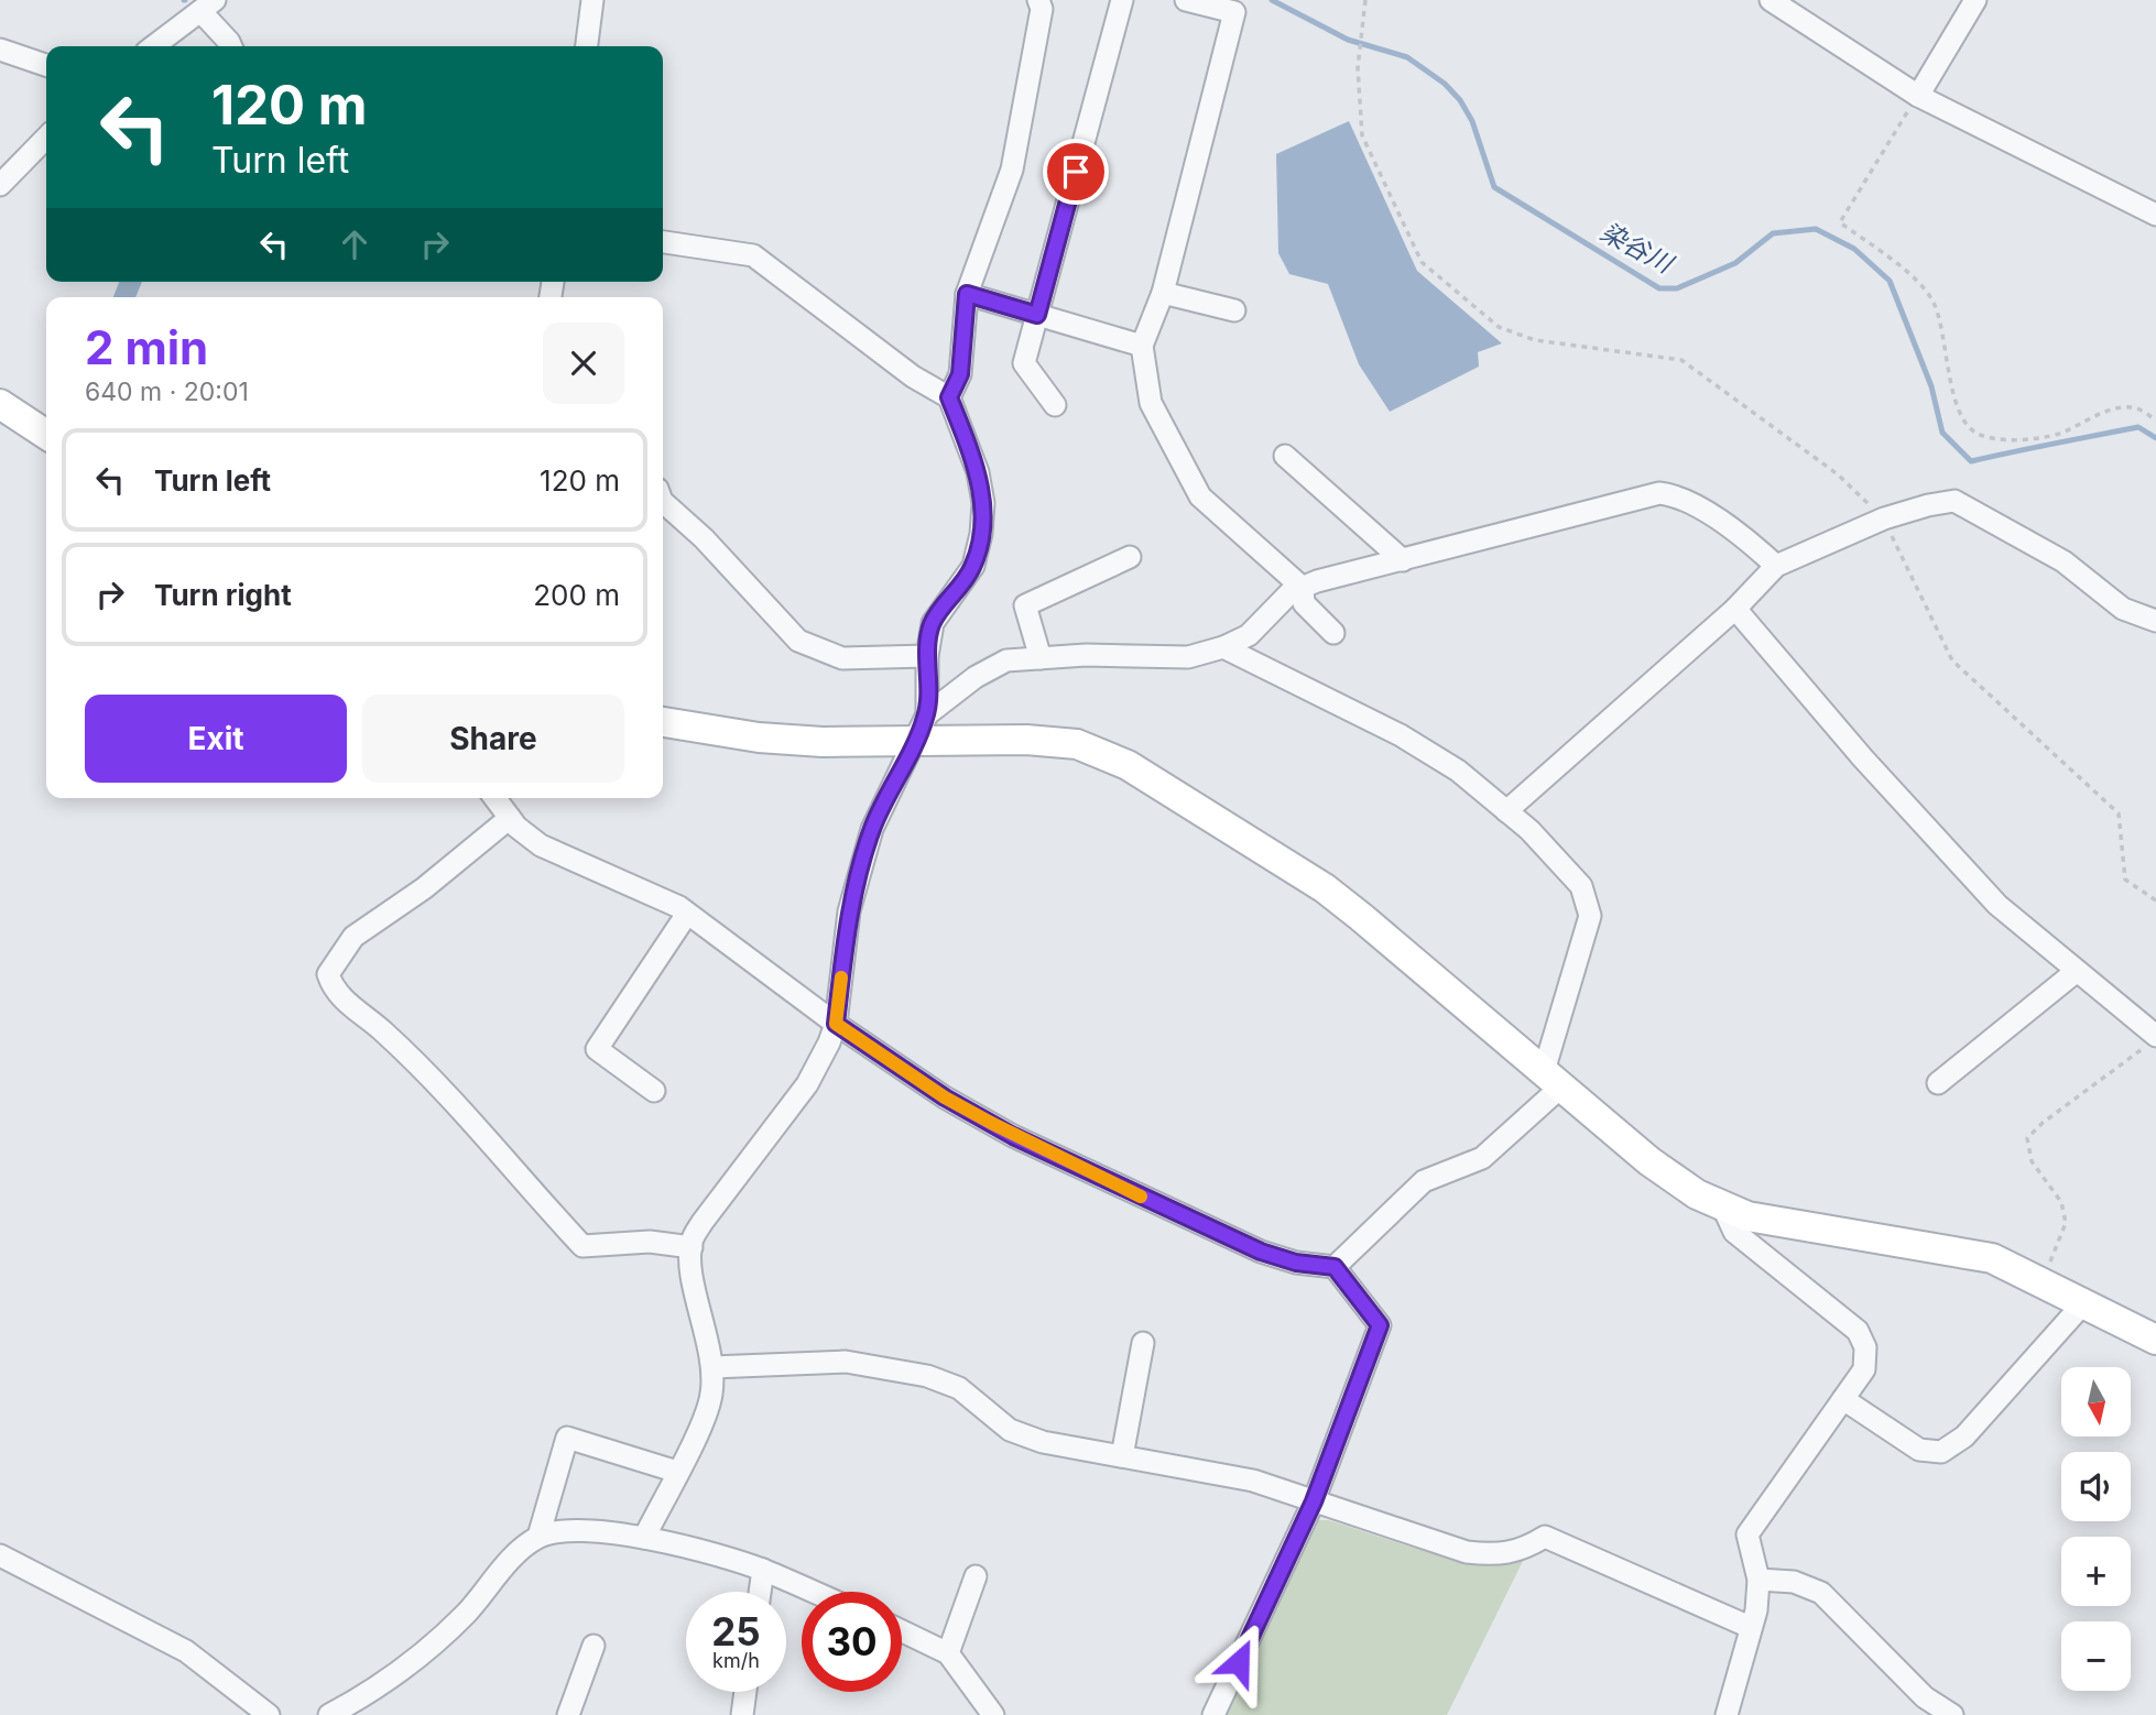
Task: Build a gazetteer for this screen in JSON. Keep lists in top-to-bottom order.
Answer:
{
  "water": ["染谷川"],
  "north": "bottom",
  "page": {
    "turn": ["120 m", "Turn left"],
    "heading": ["2 min", "640 m · 20:01"],
    "list": [
      {
        "name": "Turn left",
        "value": "120 m"
      },
      {
        "name": "Turn right",
        "value": "200 m"
      }
    ],
    "buttons": ["Exit", "Share"],
    "map_buttons": ["+", "−"],
    "speed": "25 km/h",
    "limit": "30"
  }
}
